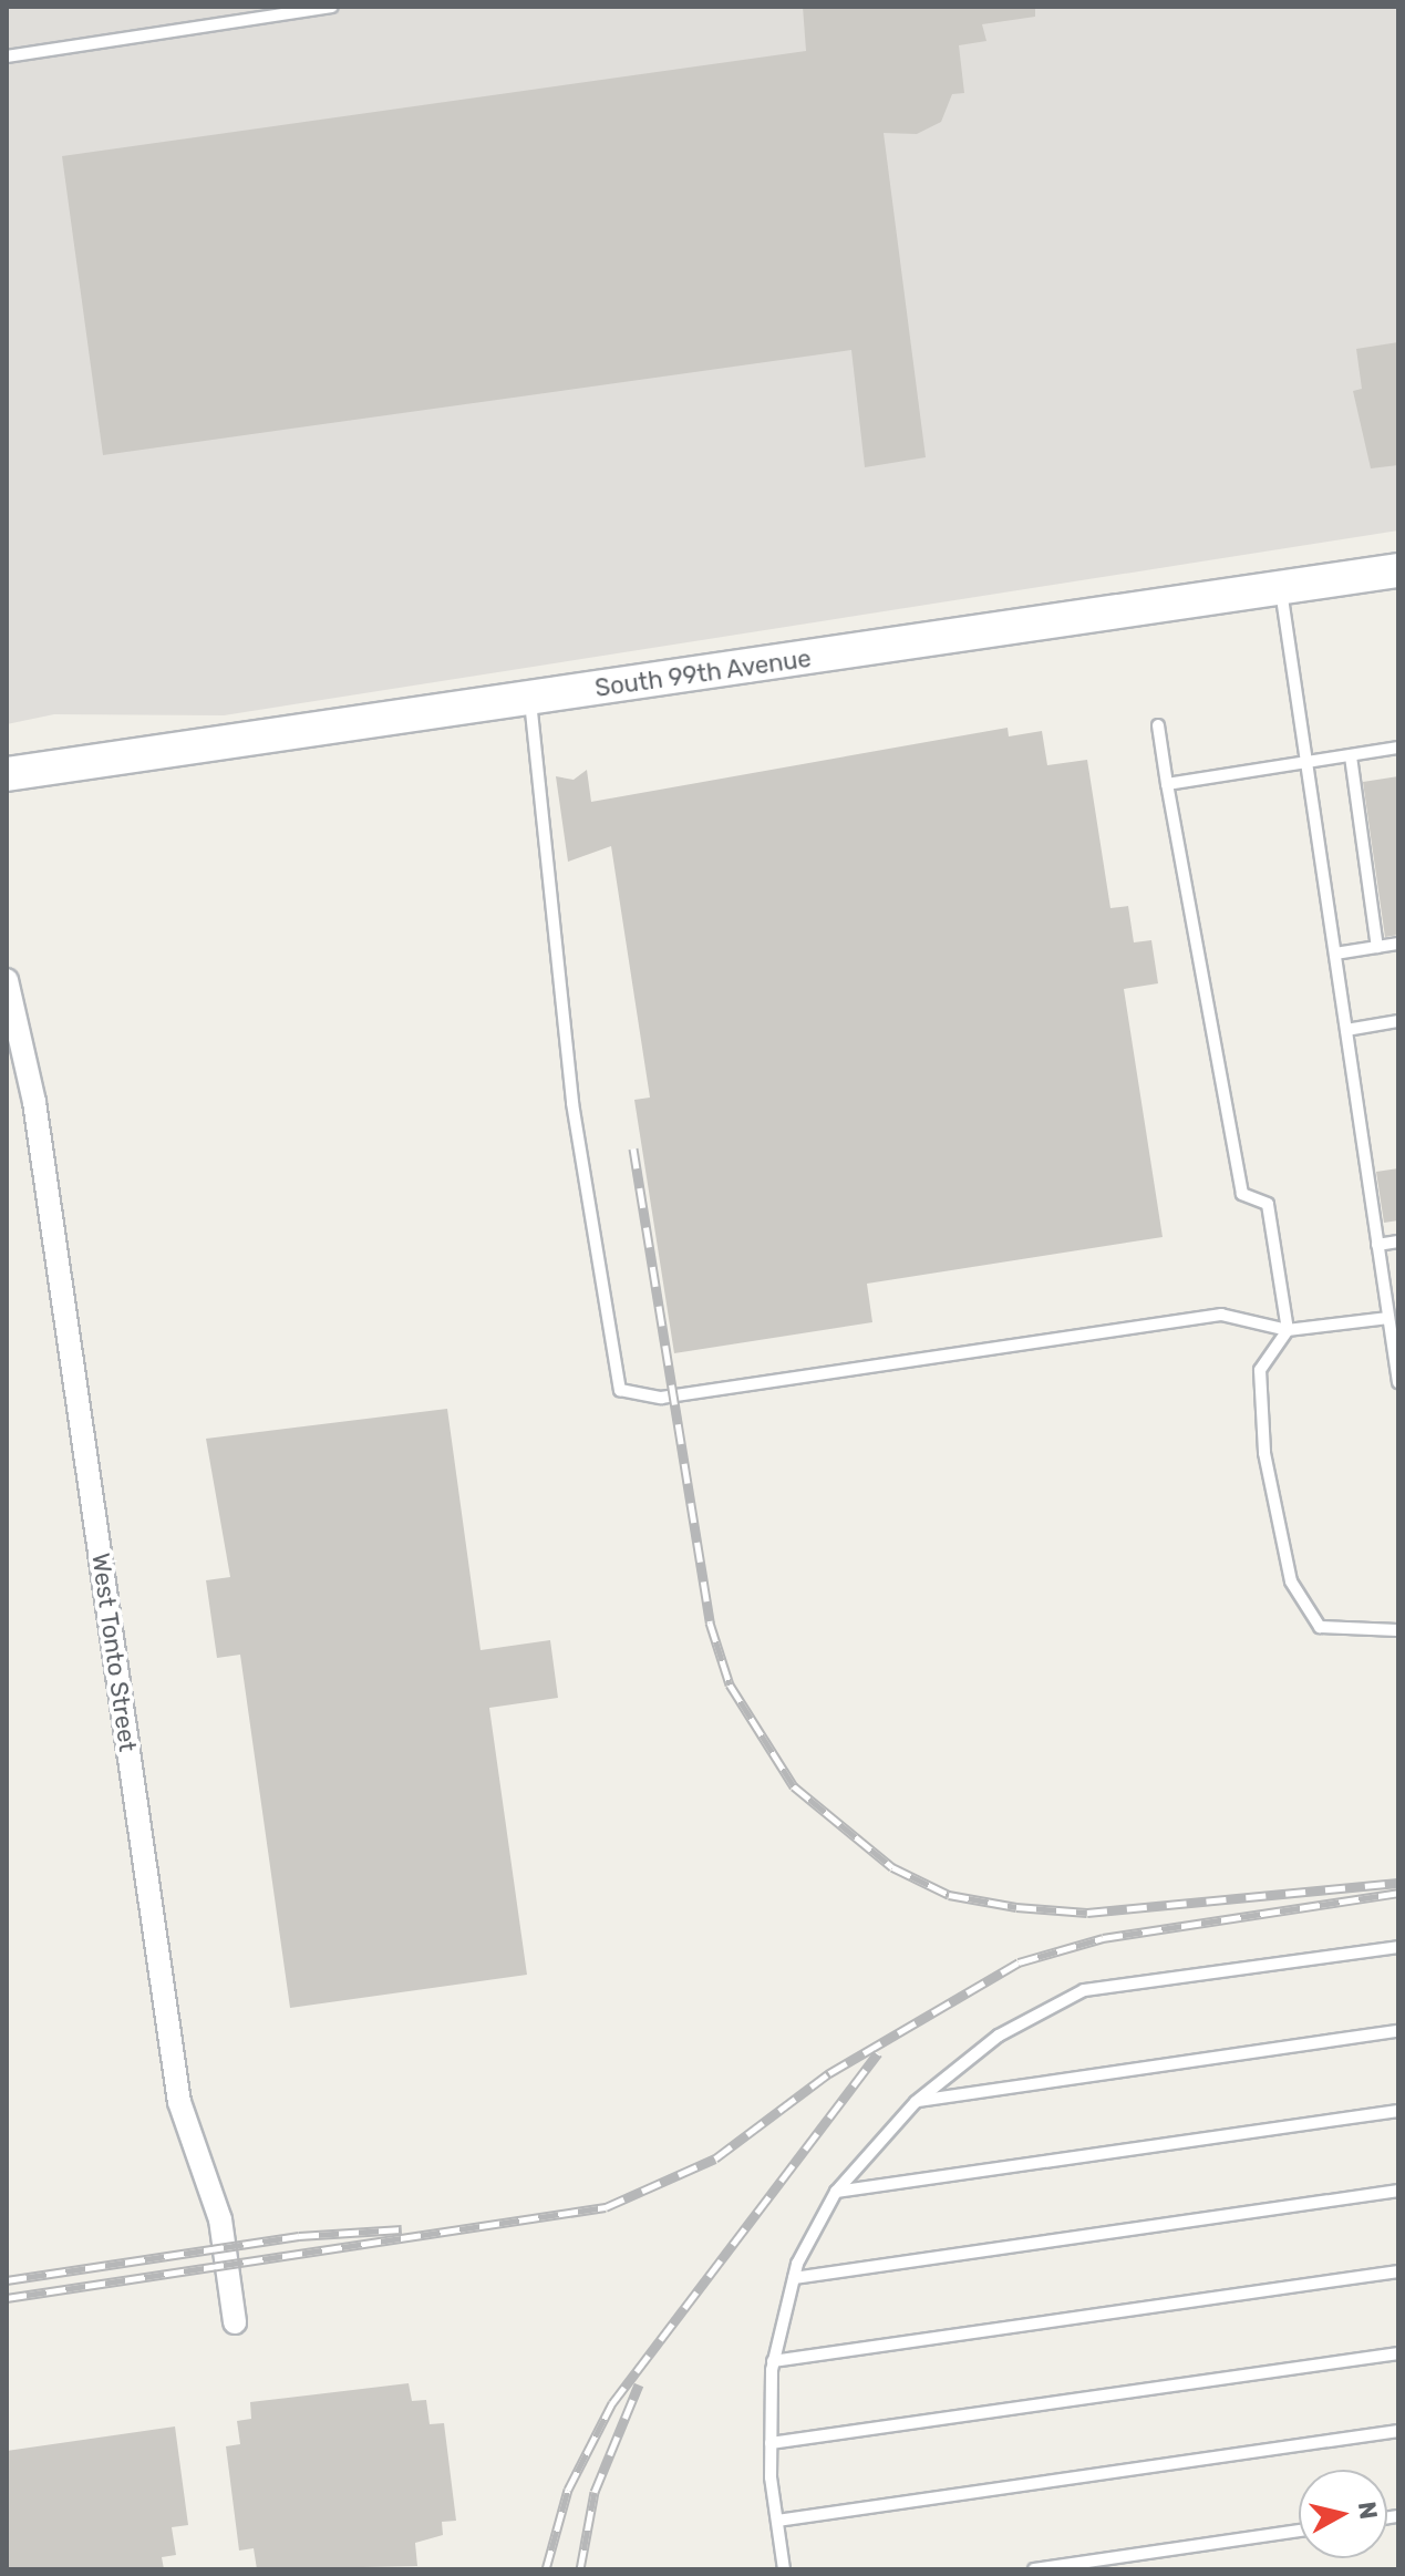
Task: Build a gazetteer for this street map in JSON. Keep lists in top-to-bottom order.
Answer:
{
  "streets": {
    "main road": ["South 99th Avenue"],
    "street": ["West Tonto Street"]
  },
  "north": "right"
}
